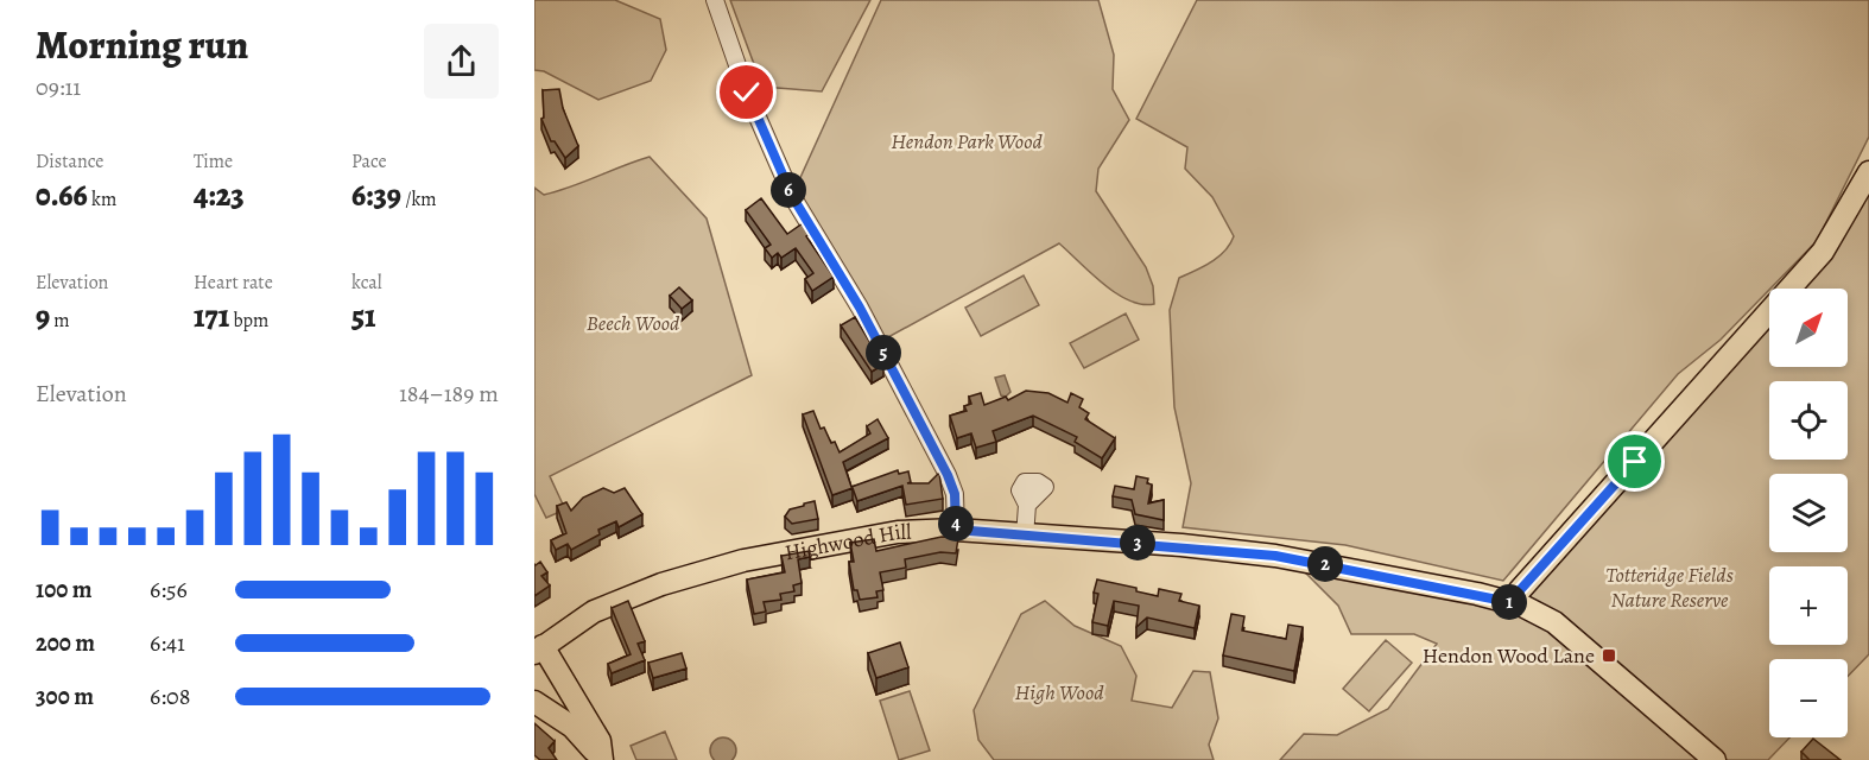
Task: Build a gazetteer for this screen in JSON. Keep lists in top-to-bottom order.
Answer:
{
  "streets": {
    "main road": ["Highwood Hill"]
  },
  "parks": [
    "Hendon Park Wood",
    "Beech Wood",
    "Totteridge Fields Nature Reserve",
    "High Wood"
  ],
  "places": {
    "transit": ["Hendon Wood Lane"]
  },
  "north": "top right",
  "page": {
    "heading": ["Morning run", "09:11"],
    "stats": [
      ["Distance", "0.66 km"],
      ["Time", "4:23"],
      ["Pace", "6:39 /km"],
      ["Elevation", "9 m"],
      ["Heart rate", "171 bpm"],
      ["kcal", "51"]
    ],
    "pins": [
      "6",
      "5",
      "4",
      "3",
      "2",
      "1"
    ],
    "map_buttons": ["+", "−"],
    "chart": ["Elevation", "184–189 m"],
    "list": [
      {
        "name": "100 m",
        "note": "6:56"
      },
      {
        "name": "200 m",
        "note": "6:41"
      },
      {
        "name": "300 m",
        "note": "6:08"
      }
    ]
  }
}
